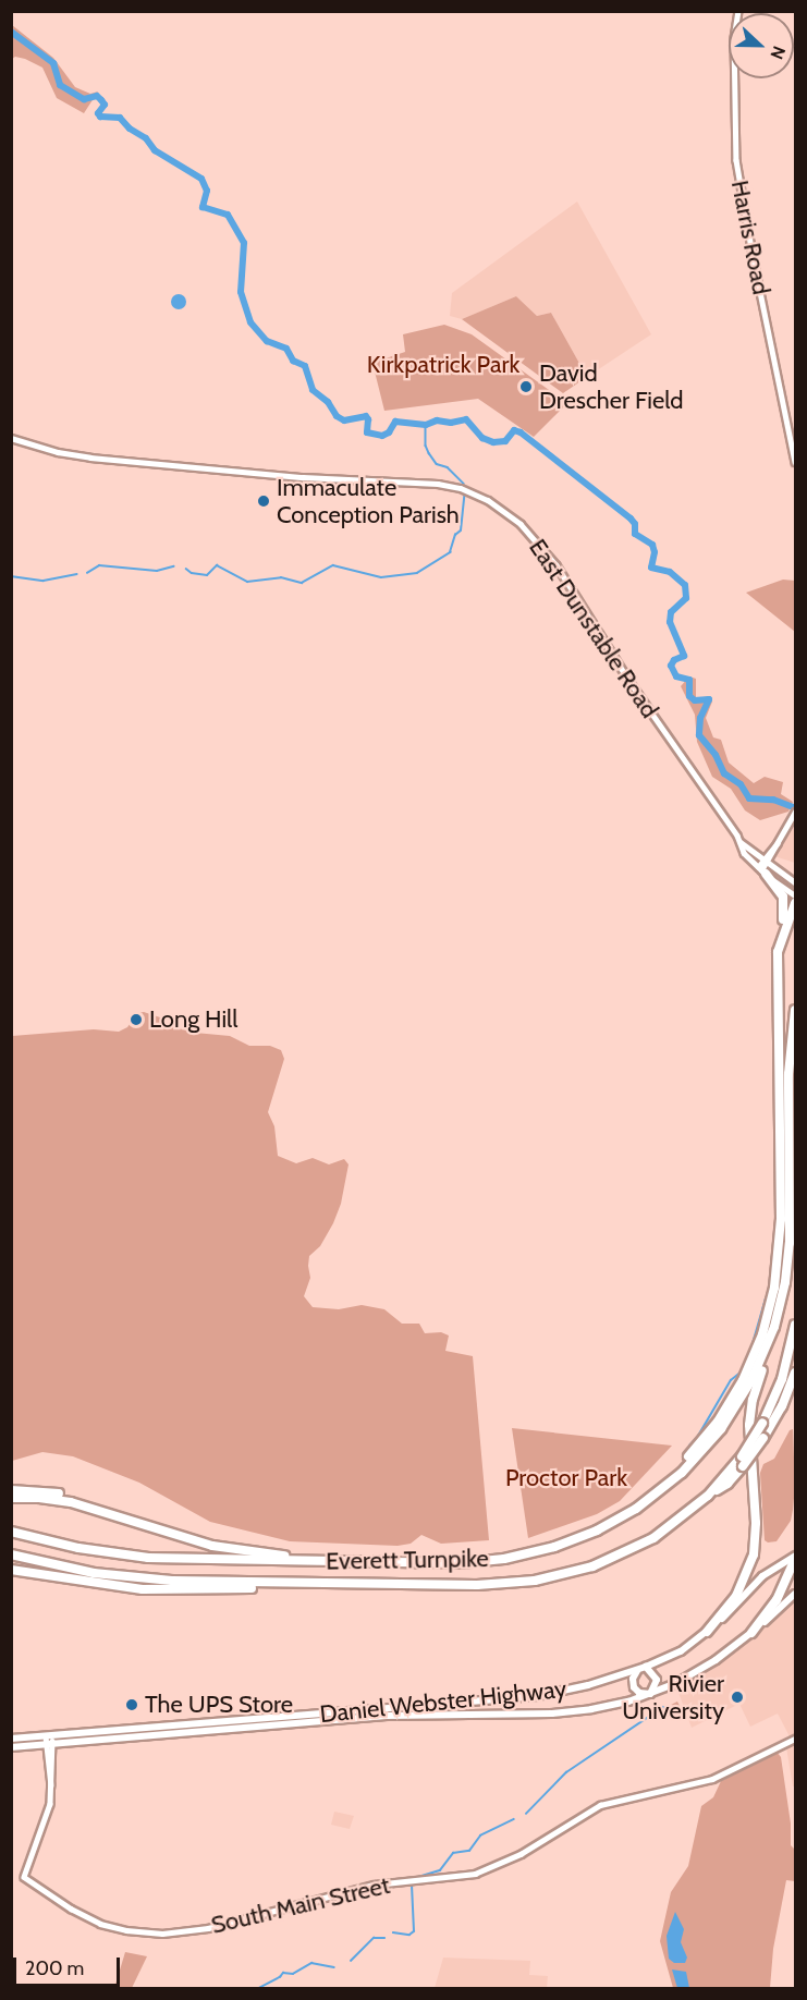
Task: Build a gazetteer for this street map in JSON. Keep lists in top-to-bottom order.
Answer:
{
  "streets": {
    "highway": ["Everett Turnpike"],
    "main road": ["Daniel Webster Highway"],
    "street": ["Harris Road", "East Dunstable Road", "South Main Street"]
  },
  "crossings": [
    ["Daniel Webster Highway", "South Main Street"]
  ],
  "parks": ["Kirkpatrick Park", "Proctor Park"],
  "places": [
    "David Drescher Field",
    "Immaculate Conception Parish",
    "Long Hill",
    "Rivier University",
    "The UPS Store"
  ],
  "scale_bar": "200 m",
  "north": "right"
}
